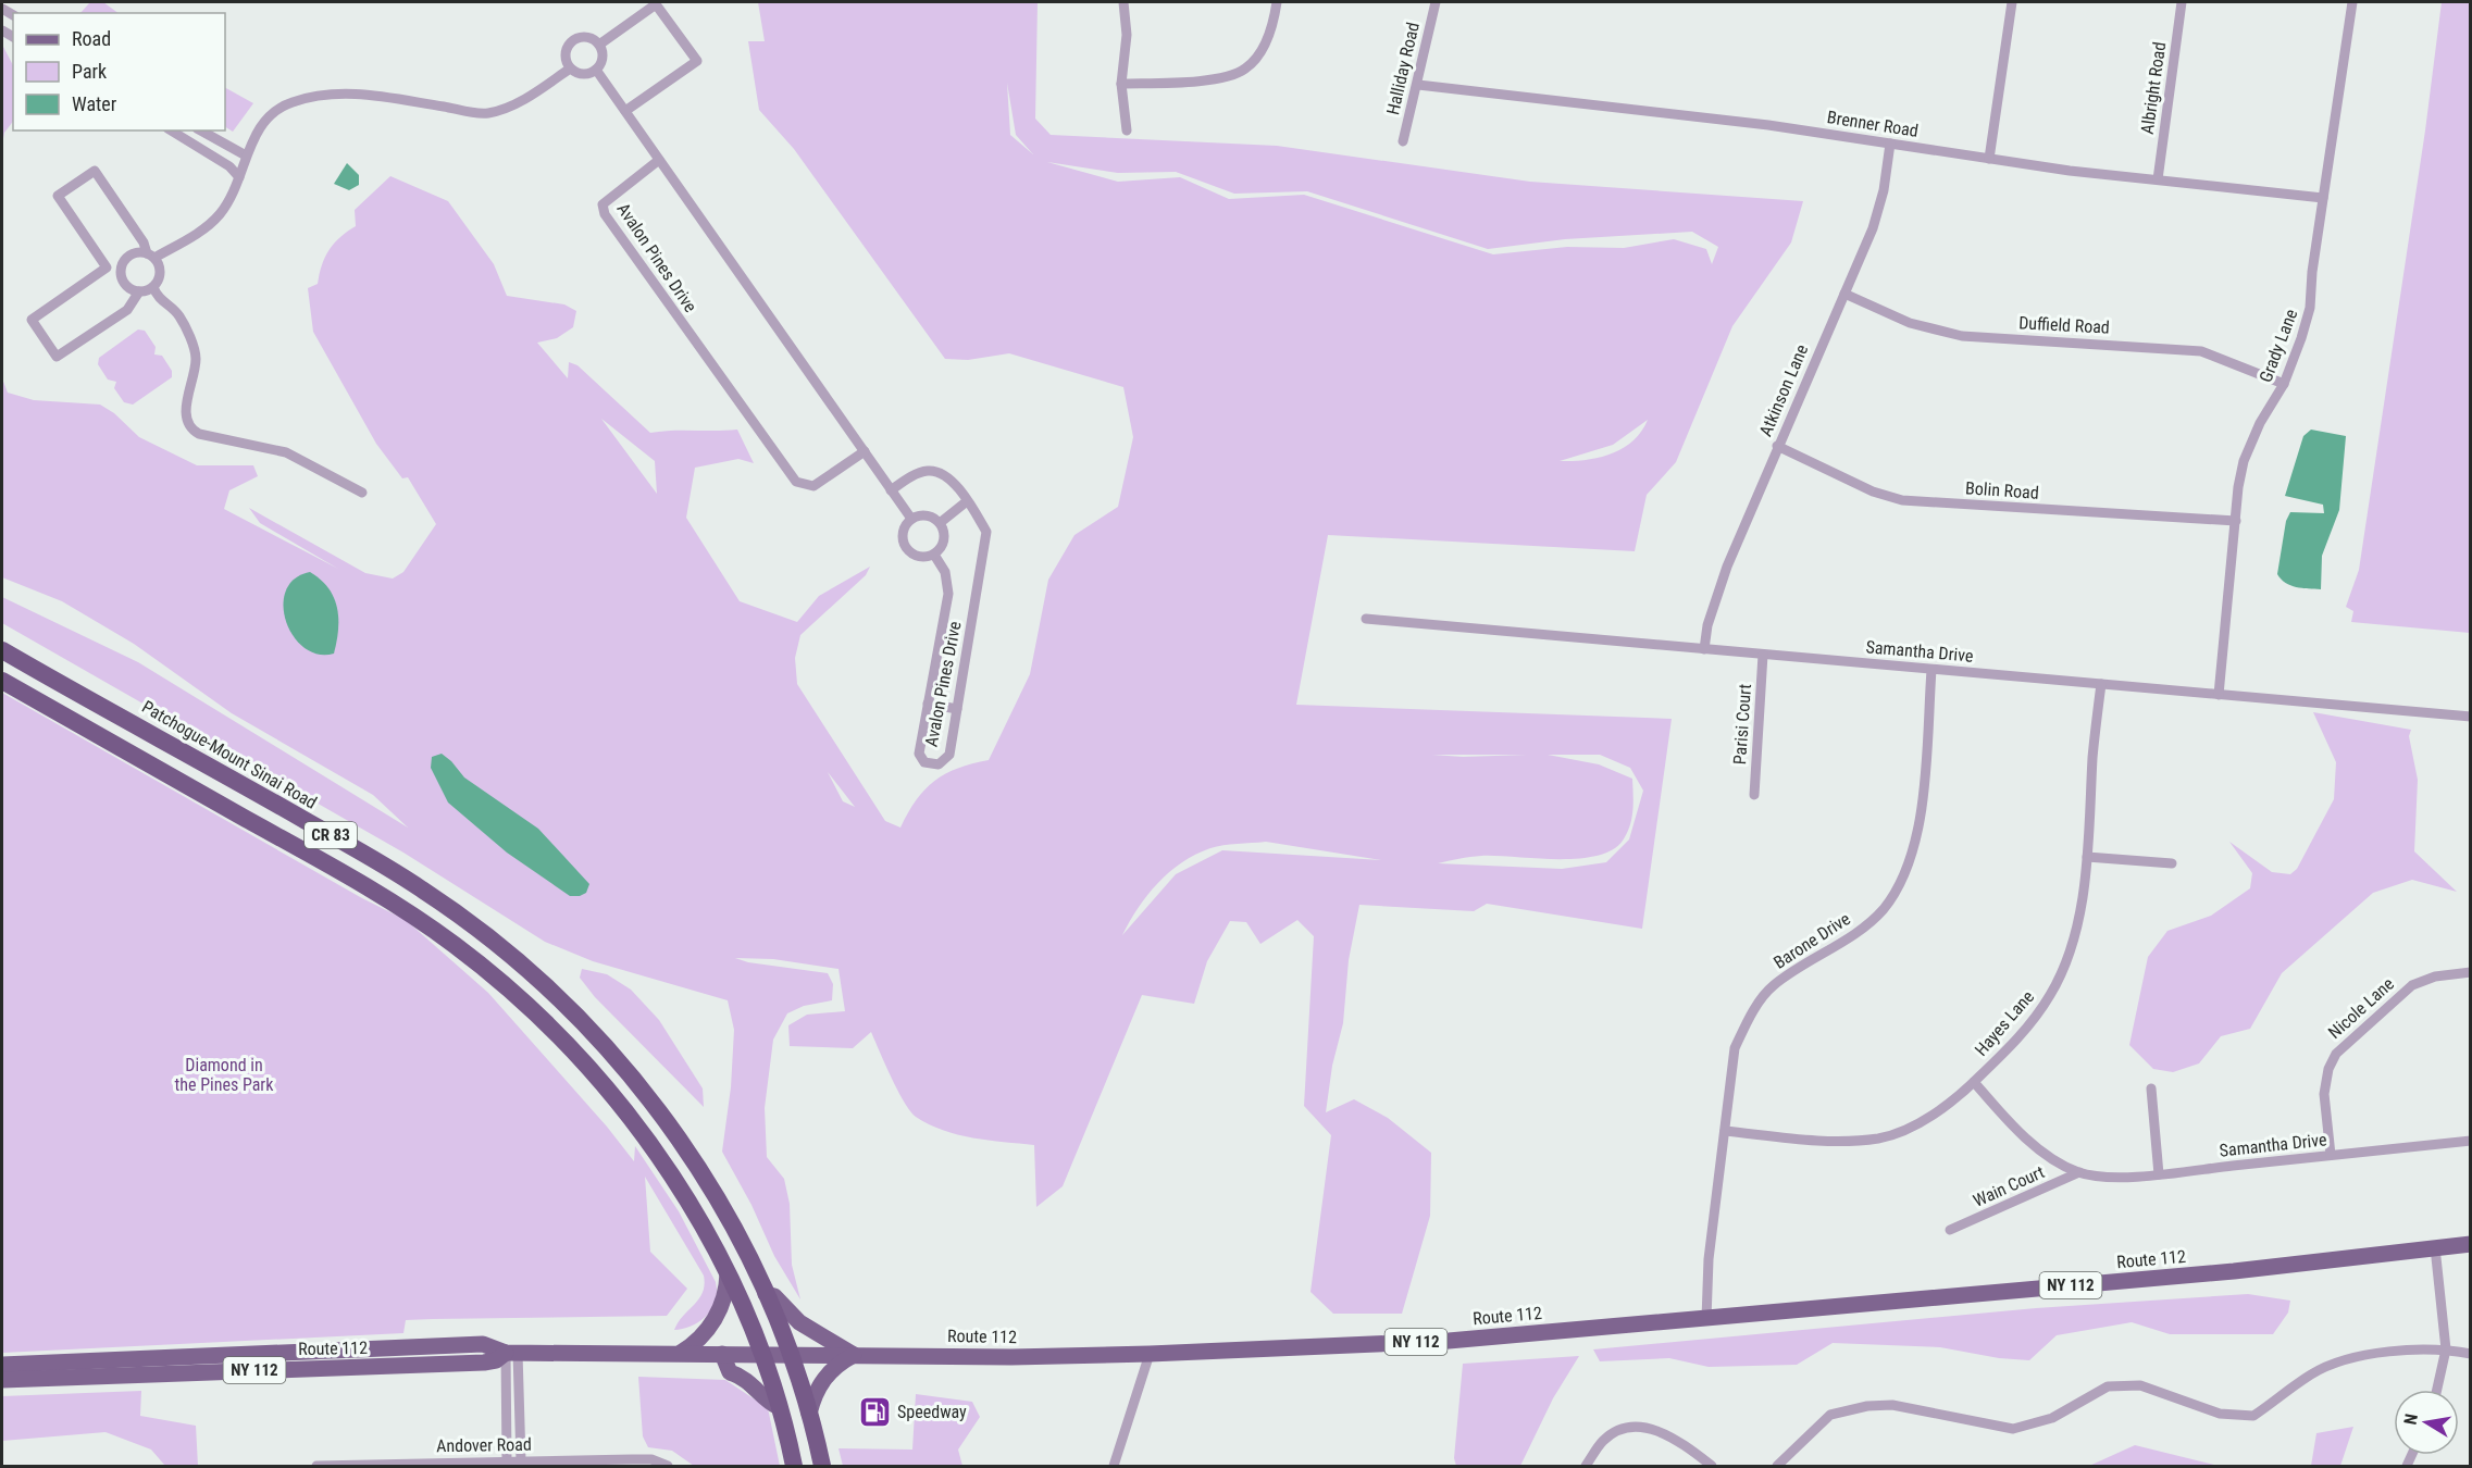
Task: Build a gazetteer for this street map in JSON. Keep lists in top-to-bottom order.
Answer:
{
  "streets": {
    "highway": ["Patchogue-Mount Sinai Road", "CR 83"],
    "main road": ["Route 112", "NY 112"],
    "street": [
      "Halliday Road",
      "Albright Road",
      "Brenner Road",
      "Avalon Pines Drive",
      "Duffield Road",
      "Grady Lane",
      "Atkinson Lane",
      "Bolin Road",
      "Samantha Drive",
      "Parisi Court",
      "Barone Drive",
      "Nicole Lane",
      "Hayes Lane",
      "Wain Court",
      "Andover Road"
    ]
  },
  "crossings": [
    ["Halliday Road", "Brenner Road"],
    ["Albright Road", "Brenner Road"],
    ["Brenner Road", "Grady Lane"],
    ["Brenner Road", "Atkinson Lane"],
    ["Duffield Road", "Grady Lane"],
    ["Duffield Road", "Atkinson Lane"],
    ["Grady Lane", "Bolin Road"],
    ["Grady Lane", "Samantha Drive"],
    ["Atkinson Lane", "Bolin Road"],
    ["Atkinson Lane", "Samantha Drive"],
    ["Samantha Drive", "Parisi Court"],
    ["Samantha Drive", "Barone Drive"],
    ["Samantha Drive", "Nicole Lane"],
    ["Samantha Drive", "Hayes Lane"],
    ["Samantha Drive", "Wain Court"],
    ["Patchogue-Mount Sinai Road", "Route 112"],
    ["CR 83", "Route 112"],
    ["Barone Drive", "Hayes Lane"],
    ["Barone Drive", "Route 112"]
  ],
  "parks": ["Diamond in the Pines Park"],
  "places": {
    "fuel station": ["Speedway"]
  },
  "legend": ["Road", "Park", "Water"],
  "north": "left"
}
